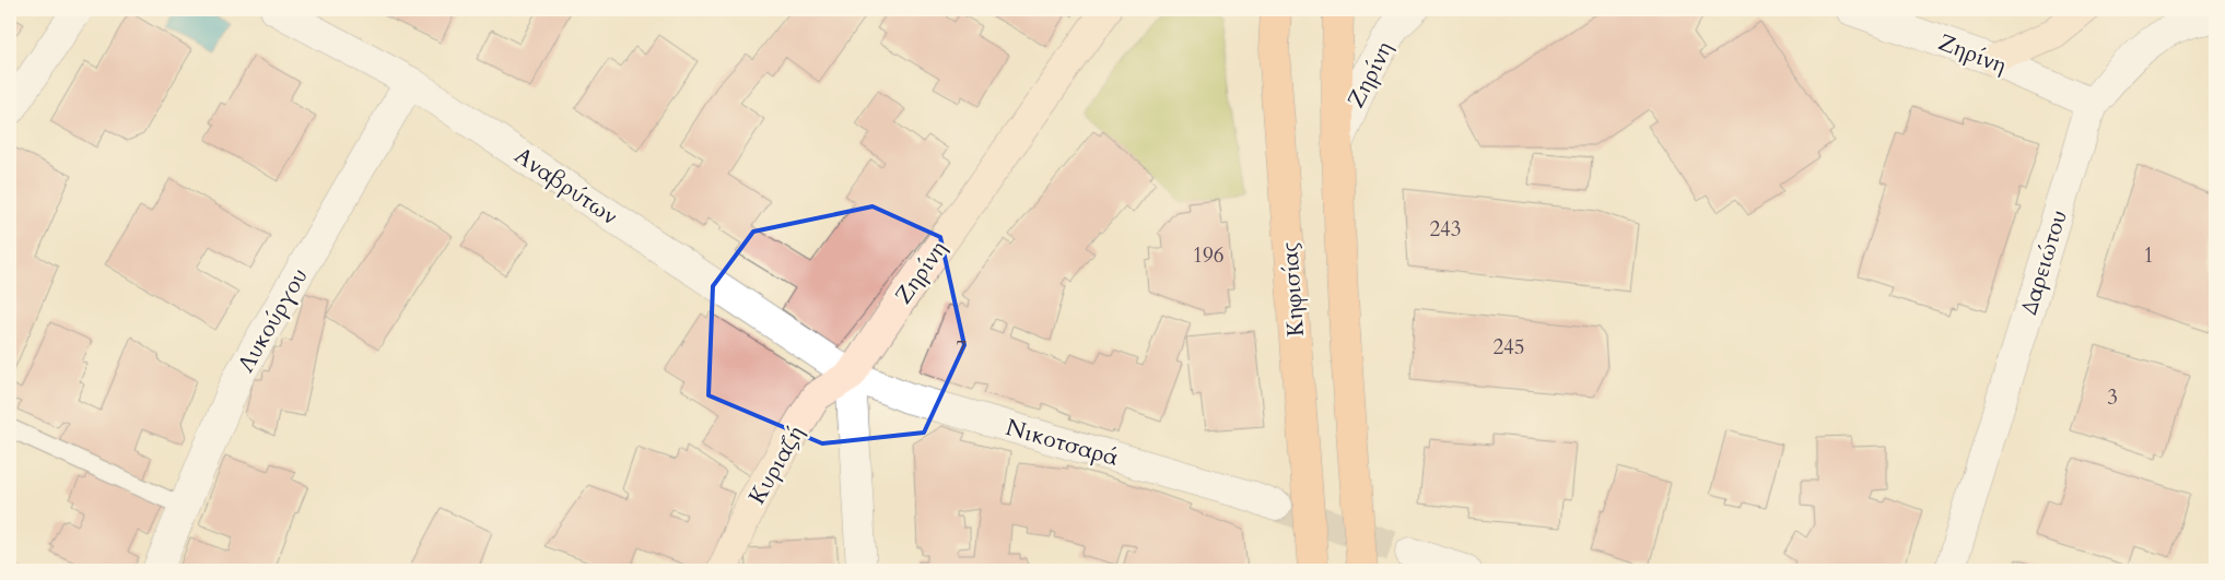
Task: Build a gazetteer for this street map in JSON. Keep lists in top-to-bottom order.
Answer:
{
  "streets": {
    "main road": ["Κηφισίας"],
    "street": [
      "Ζηρίνη",
      "Αναβρύτων",
      "Δαρειώτου",
      "Λυκούργου",
      "Νικοτσαρά",
      "Κυριαζή"
    ]
  },
  "crossings": [
    ["Ζηρίνη", "Αναβρύτων"],
    ["Ζηρίνη", "Δαρειώτου"],
    ["Ζηρίνη", "Νικοτσαρά"],
    ["Ζηρίνη", "Κυριαζή"],
    ["Αναβρύτων", "Λυκούργου"],
    ["Αναβρύτων", "Νικοτσαρά"],
    ["Αναβρύτων", "Κυριαζή"],
    ["Νικοτσαρά", "Κυριαζή"]
  ],
  "house_numbers": [
    "243",
    "196",
    "1",
    "245",
    "7",
    "3"
  ]
}
